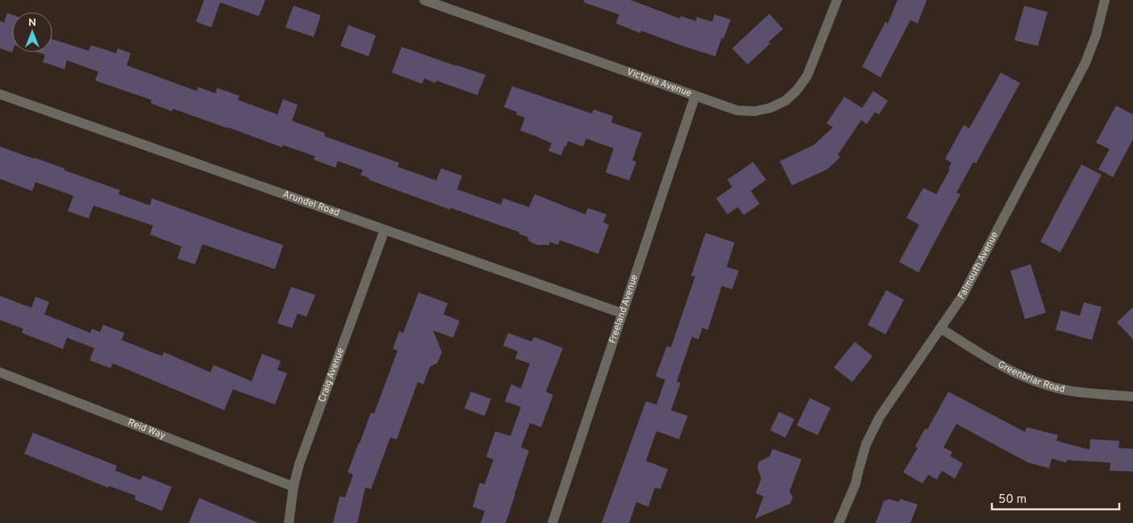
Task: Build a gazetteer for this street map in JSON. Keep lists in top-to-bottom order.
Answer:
{
  "streets": {
    "street": [
      "Victoria Avenue",
      "Arundel Road",
      "Falmouth Avenue",
      "Freeland Avenue",
      "Craig Avenue",
      "Greenbriar Road",
      "Reid Way"
    ]
  },
  "crossings": [
    ["Victoria Avenue", "Freeland Avenue"],
    ["Arundel Road", "Freeland Avenue"],
    ["Arundel Road", "Craig Avenue"],
    ["Falmouth Avenue", "Greenbriar Road"],
    ["Craig Avenue", "Reid Way"]
  ],
  "scale_bar": "50 m",
  "north": "top"
}
